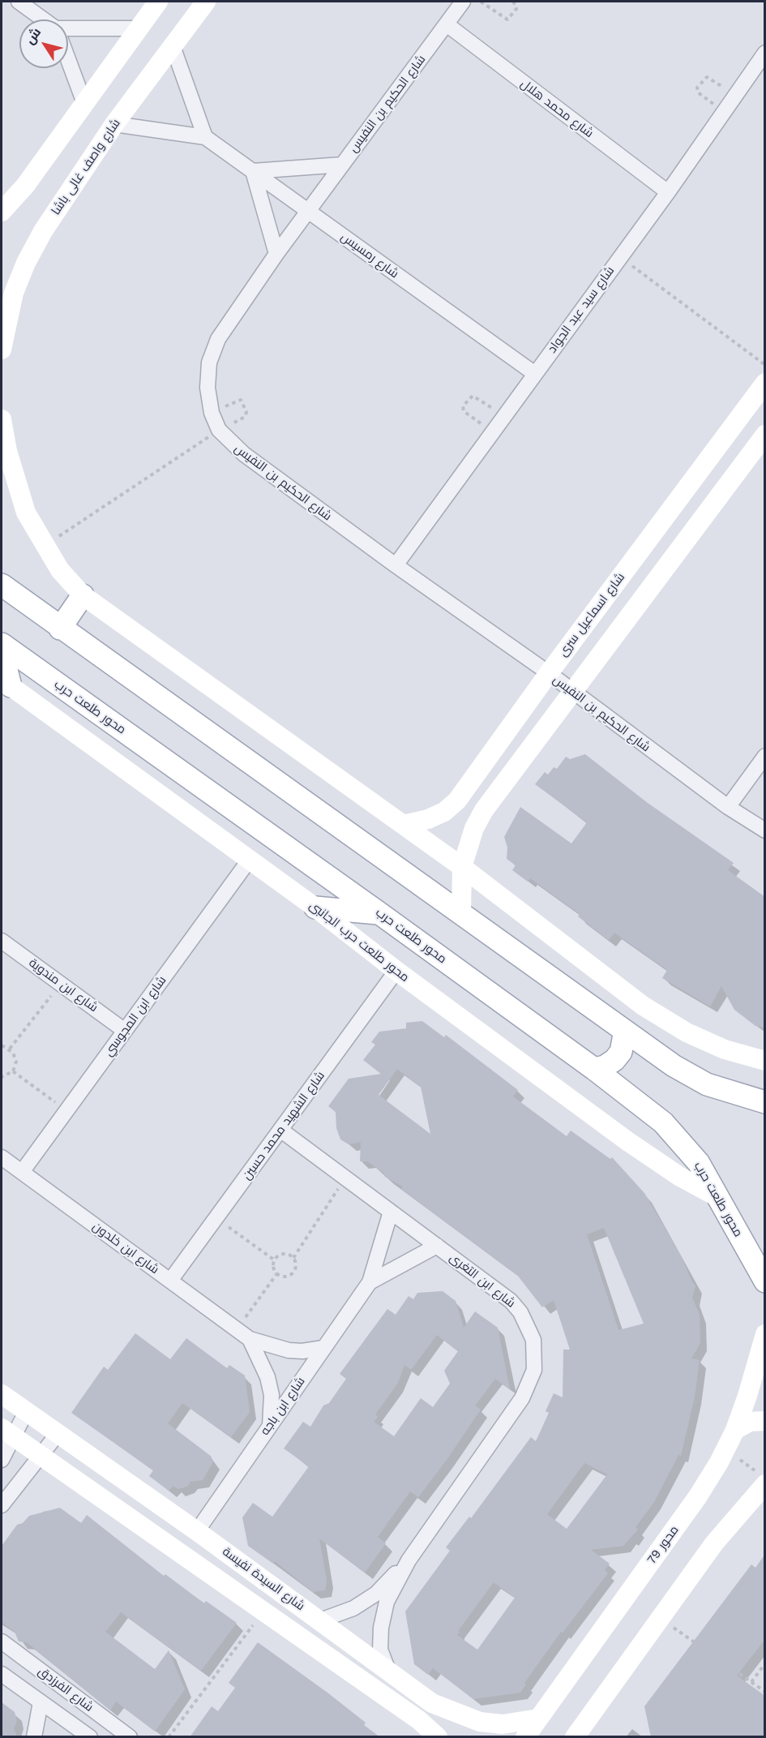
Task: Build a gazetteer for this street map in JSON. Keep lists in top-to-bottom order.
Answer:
{
  "streets": {
    "main road": ["محور طلعت حرب"],
    "street": [
      "شارع الحكيم بن النفيس",
      "شارع محمد هلال",
      "شارع واصف غالى باشا",
      "شارع رمسيس",
      "شارع سيد عبد الجواد",
      "شارع اسماعيل سرى",
      "محور طلعت حرب الجانبى",
      "شارع ابن مندوية",
      "شارع ابن المجوسي",
      "شارع الشهيد محمد حسين",
      "شارع ابن خلدون",
      "شارع ابن التغرى",
      "شارع ابن باجه",
      "محور 79",
      "شارع السيدة نفيسة",
      "شارع الفرزدق"
    ]
  },
  "crossings": [
    ["شارع الحكيم بن النفيس", "شارع محمد هلال"],
    ["شارع الحكيم بن النفيس", "شارع رمسيس"],
    ["شارع الحكيم بن النفيس", "شارع سيد عبد الجواد"],
    ["شارع الحكيم بن النفيس", "شارع اسماعيل سرى"],
    ["شارع محمد هلال", "شارع سيد عبد الجواد"],
    ["شارع واصف غالى باشا", "شارع رمسيس"],
    ["شارع رمسيس", "شارع سيد عبد الجواد"],
    ["محور طلعت حرب", "محور طلعت حرب الجانبى"],
    ["محور طلعت حرب الجانبى", "شارع ابن المجوسي"],
    ["محور طلعت حرب الجانبى", "شارع الشهيد محمد حسين"],
    ["شارع ابن مندوية", "شارع ابن المجوسي"],
    ["شارع ابن المجوسي", "شارع ابن خلدون"],
    ["شارع الشهيد محمد حسين", "شارع ابن خلدون"],
    ["شارع الشهيد محمد حسين", "شارع ابن التغرى"],
    ["شارع ابن خلدون", "شارع ابن باجه"],
    ["شارع ابن التغرى", "شارع ابن باجه"],
    ["شارع ابن التغرى", "شارع السيدة نفيسة"],
    ["شارع ابن باجه", "شارع السيدة نفيسة"],
    ["محور 79", "شارع السيدة نفيسة"]
  ],
  "north": "top left"
}
